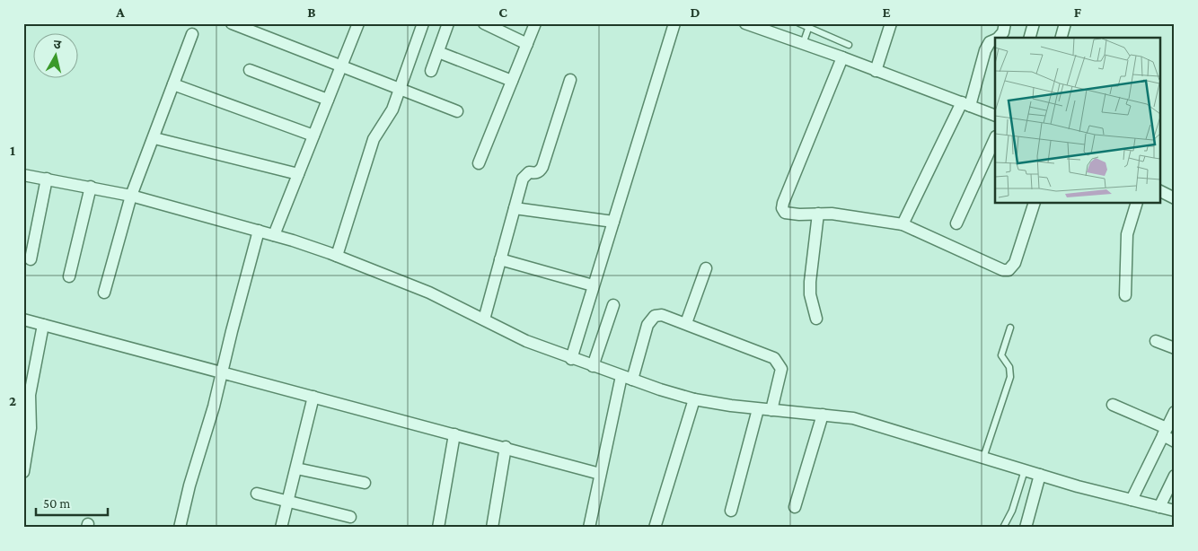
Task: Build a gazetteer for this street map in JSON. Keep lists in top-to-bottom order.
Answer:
{
  "scale_bar": "50 m",
  "north": "top",
  "grid": {
    "columns": [
      "A",
      "B",
      "C",
      "D",
      "E",
      "F"
    ],
    "rows": ["1", "2"]
  }
}
